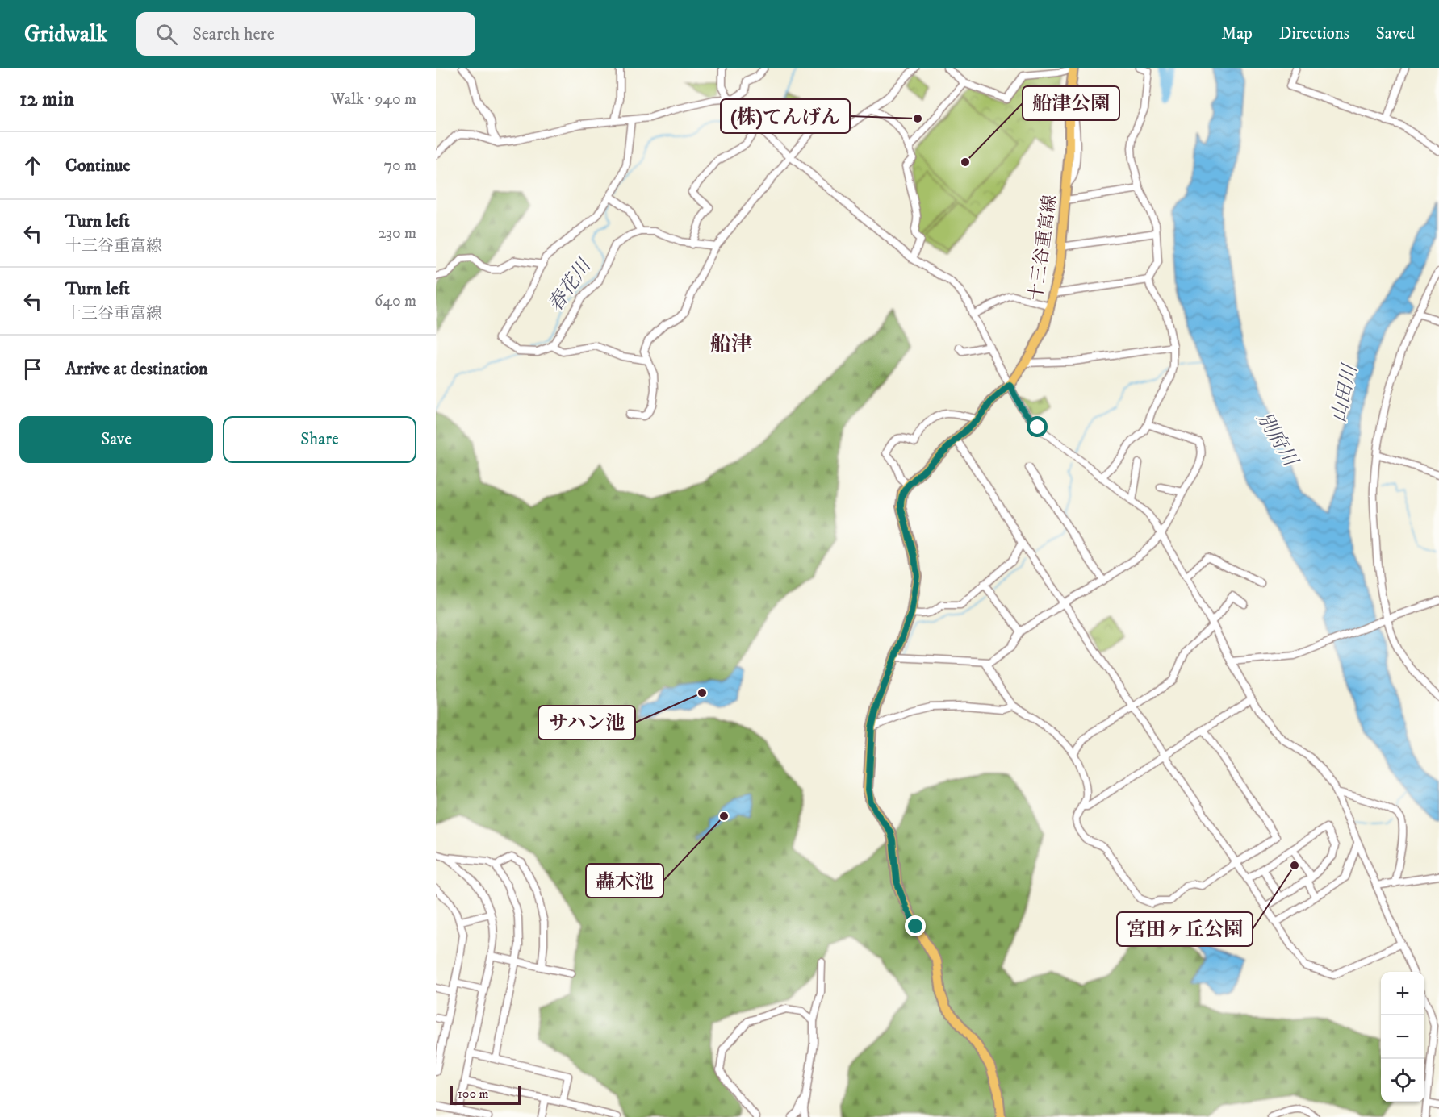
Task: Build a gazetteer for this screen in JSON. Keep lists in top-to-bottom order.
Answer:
{
  "streets": {
    "main road": ["十三谷重富線"]
  },
  "districts": ["船津"],
  "water": ["春花川", "山田川", "別府川"],
  "places": [
    "(株)てんげん",
    "船津公園",
    "サハン池",
    "轟木池",
    "宮田ヶ丘公園"
  ],
  "scale_bar": "100 m",
  "page": {
    "header": "Gridwalk",
    "search": "Search here",
    "nav": ["Map", "Directions", "Saved"],
    "heading": ["12 min", "Walk · 940 m"],
    "list": [
      ["Continue", "70 m"],
      ["Turn left", "十三谷重富線", "230 m"],
      ["Turn left", "十三谷重富線", "640 m"],
      "Arrive at destination"
    ],
    "buttons": ["Save", "Share"],
    "map_buttons": ["+", "−"],
    "scale": "100 m"
  }
}
